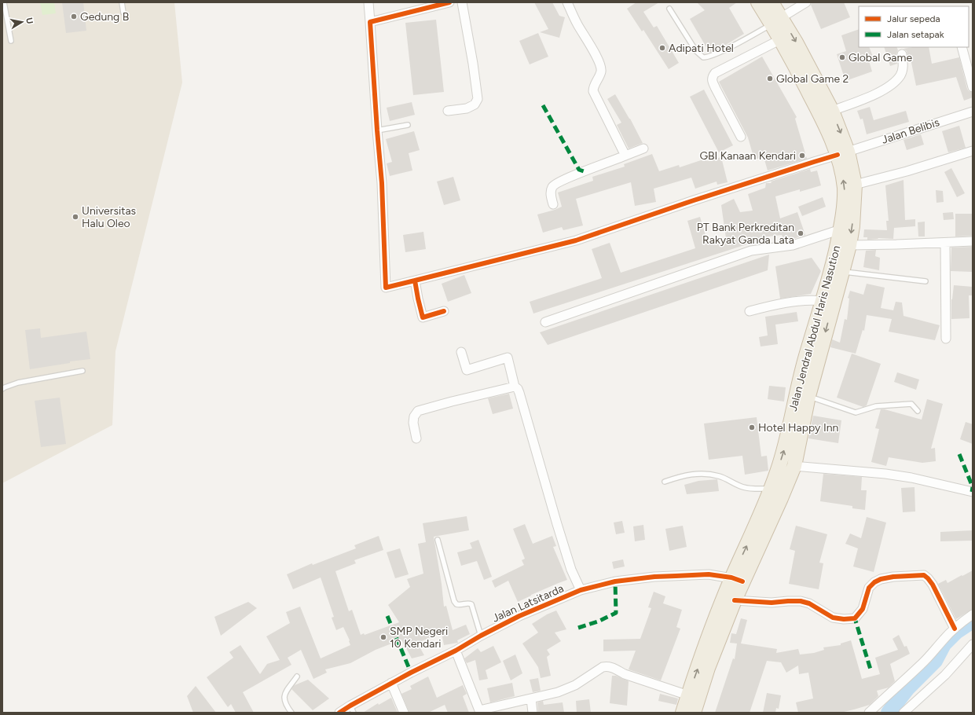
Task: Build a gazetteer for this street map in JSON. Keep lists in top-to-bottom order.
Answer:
{
  "streets": {
    "highway": ["Jalan Jendral Abdul Haris Nasution"],
    "street": ["Jalan Belibis", "Jalan Latsitarda"]
  },
  "crossings": [
    ["Jalan Belibis", "Jalan Jendral Abdul Haris Nasution"],
    ["Jalan Jendral Abdul Haris Nasution", "Jalan Latsitarda"]
  ],
  "places": [
    "Gedung B",
    "Adipati Hotel",
    "Global Game",
    "Global Game 2",
    "GBI Kanaan Kendari",
    "Universitas Halu Oleo",
    "PT Bank Perkreditan Rakyat Ganda Lata",
    "Hotel Happy Inn",
    "SMP Negeri 10 Kendari"
  ],
  "legend": ["Jalur sepeda", "Jalan setapak"],
  "north": "right"
}
